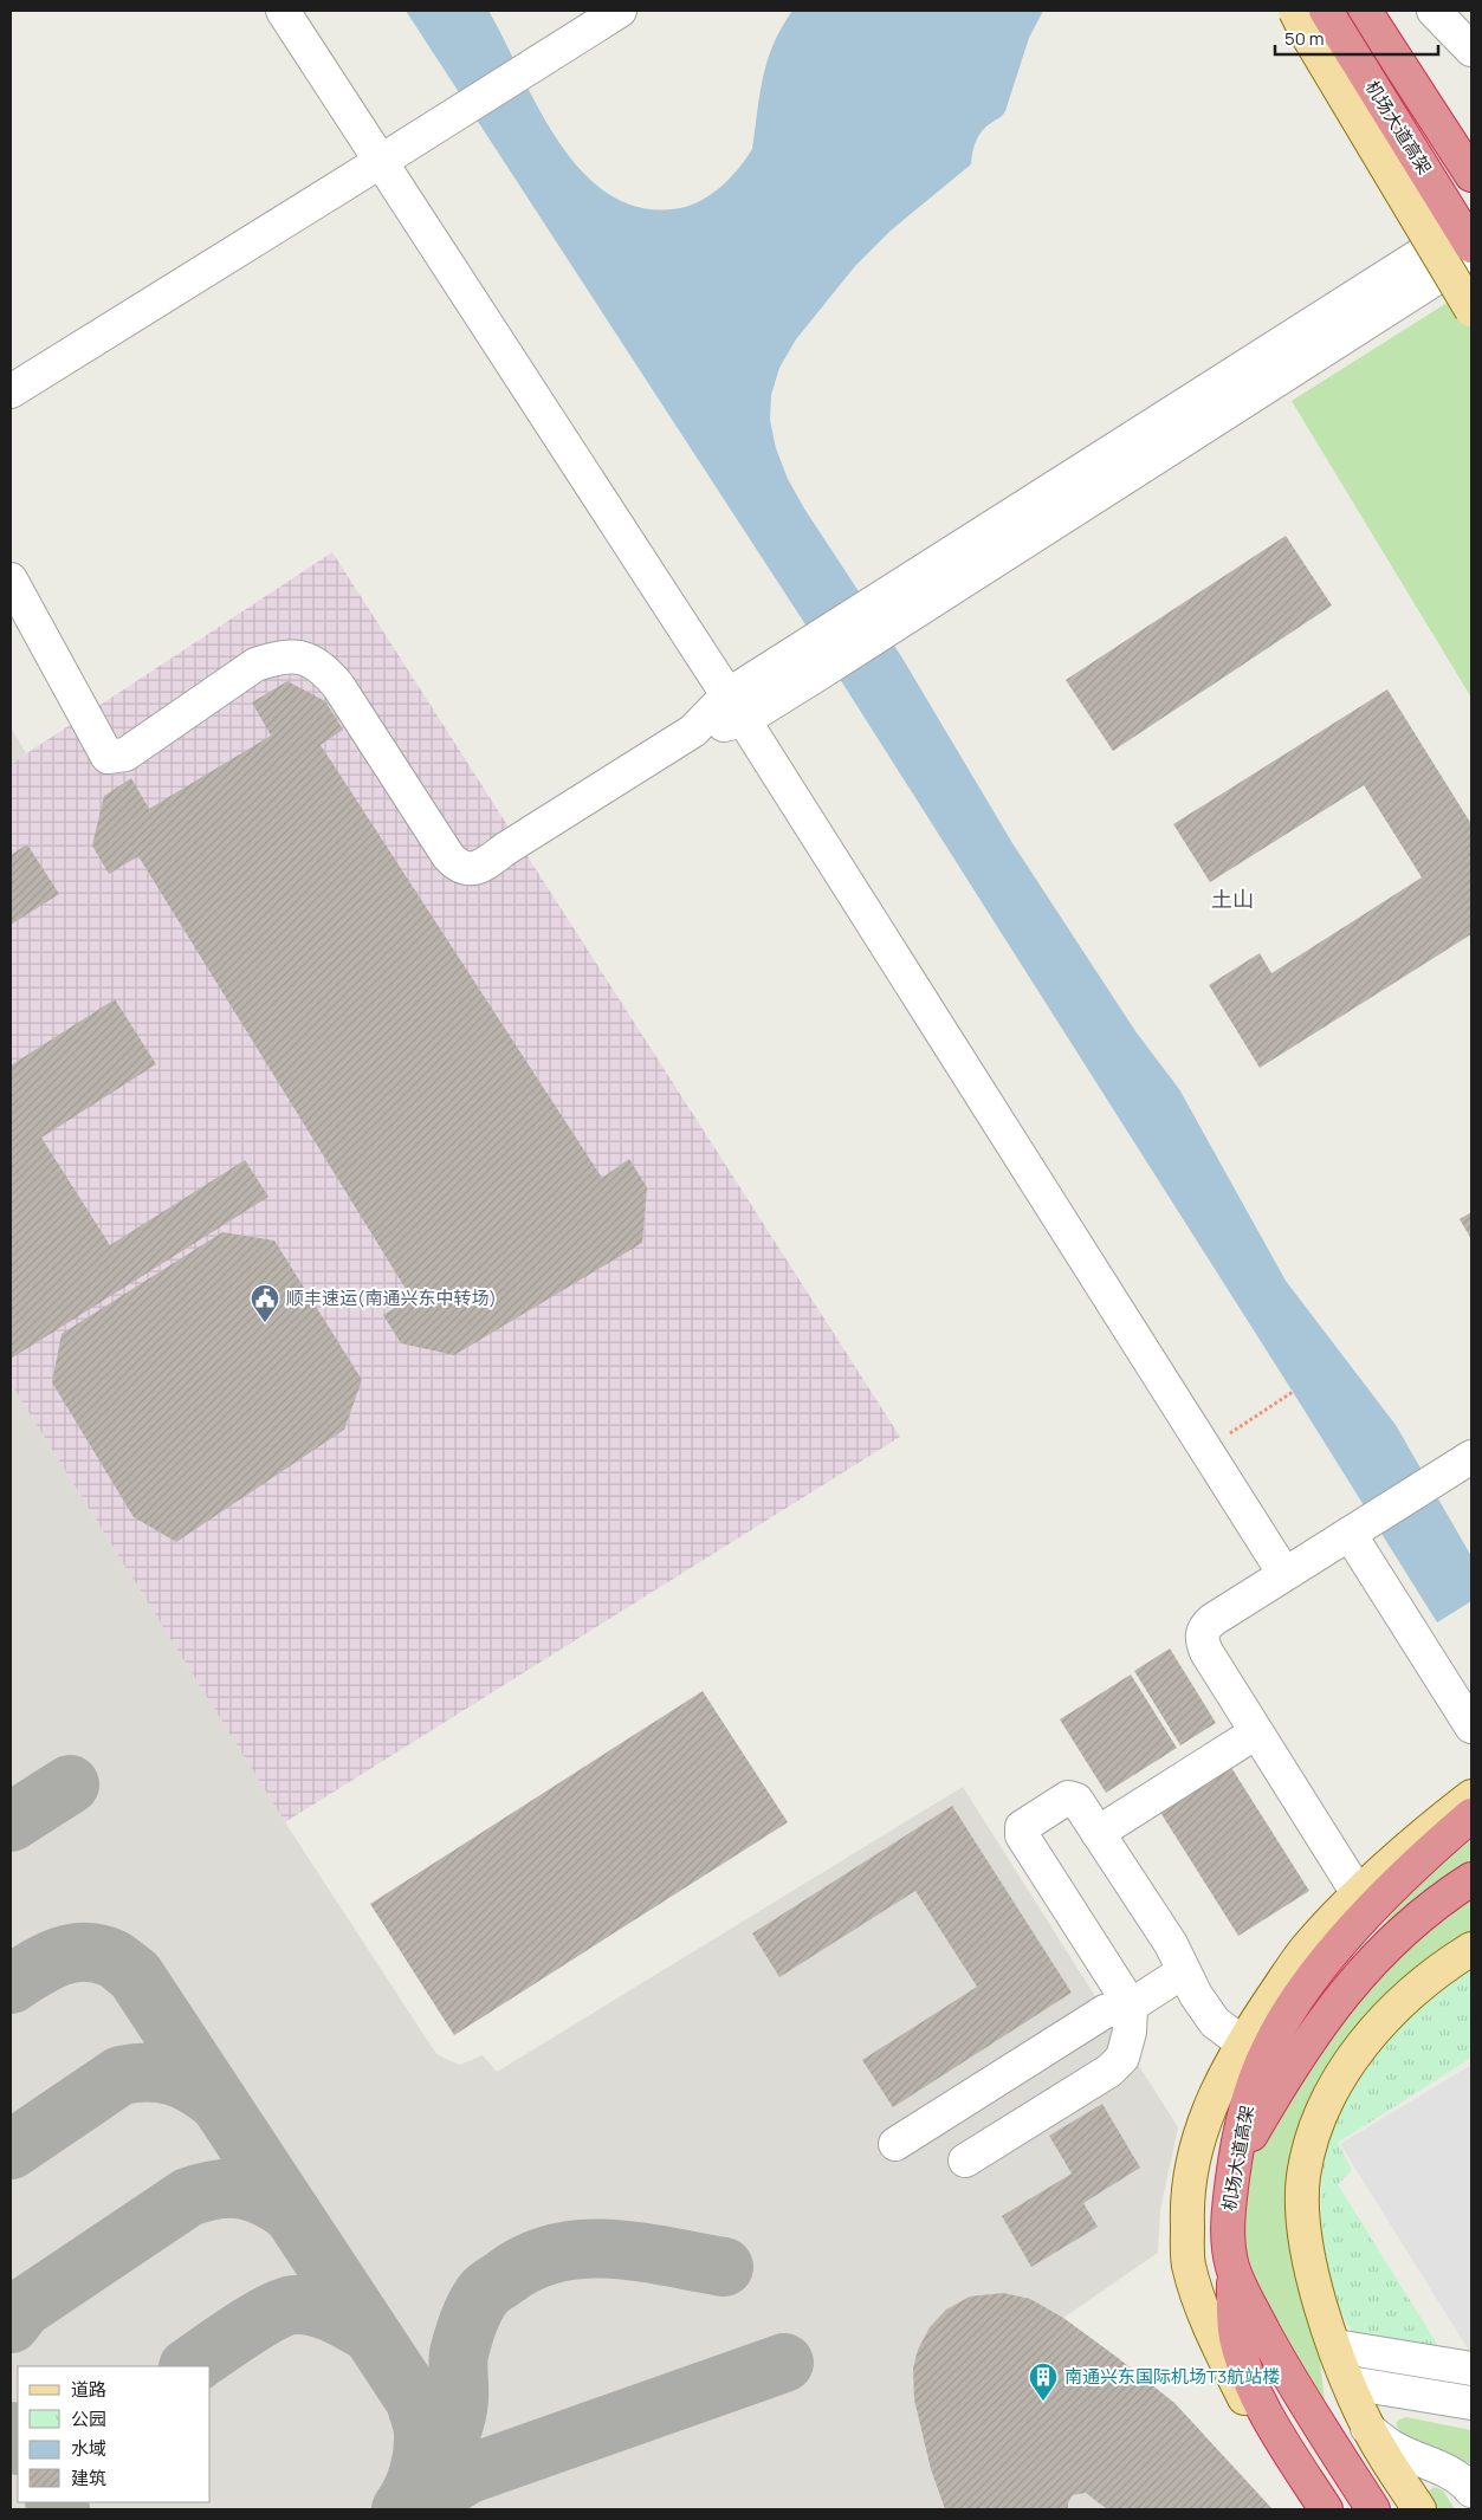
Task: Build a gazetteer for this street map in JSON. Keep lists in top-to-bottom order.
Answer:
{
  "streets": {
    "highway": ["机场大道高架"]
  },
  "districts": ["土山"],
  "places": {
    "public building": ["顺丰速运(南通兴东中转场)"],
    "building": ["南通兴东国际机场T3航站楼"]
  },
  "legend": [
    "道路",
    "公园",
    "水域",
    "建筑"
  ],
  "scale_bar": "50 m"
}
